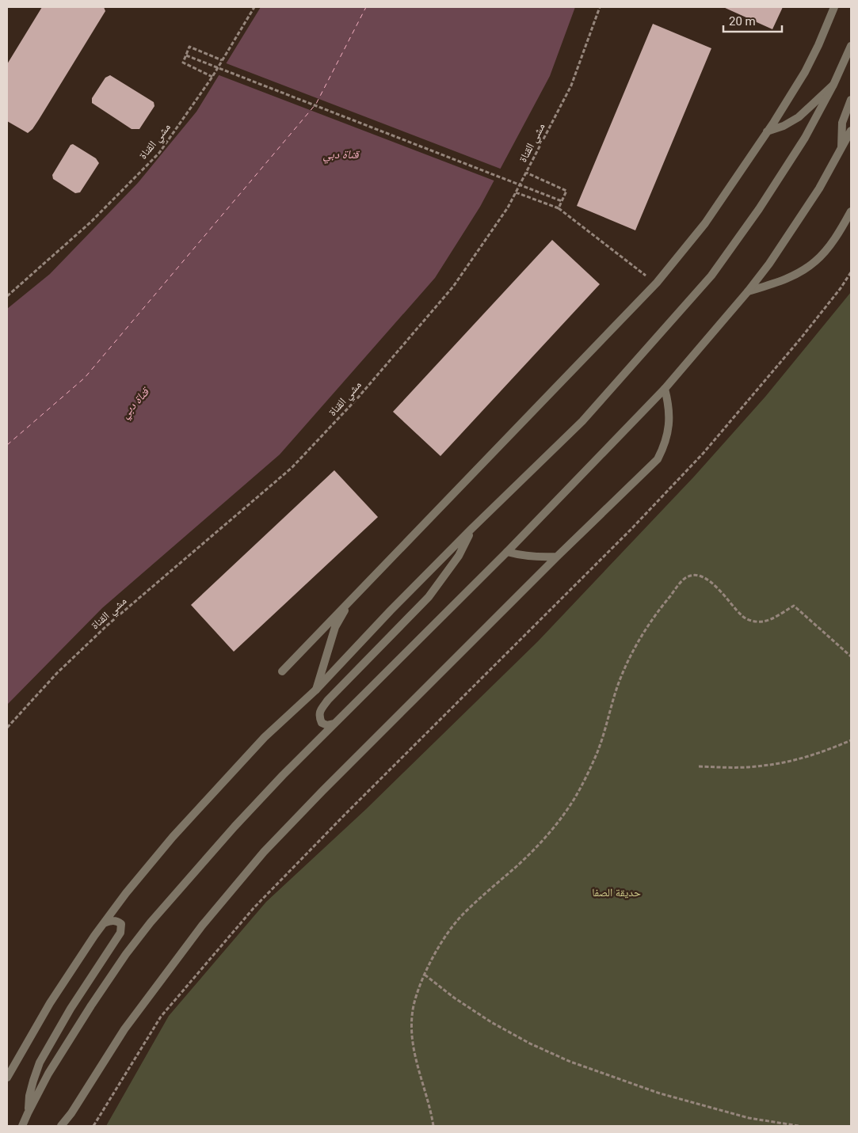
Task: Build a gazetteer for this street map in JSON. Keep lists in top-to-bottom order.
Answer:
{
  "streets": {
    "path": ["مشي القناة"]
  },
  "water": ["قناة دبي"],
  "parks": ["حديقة الصفا"],
  "scale_bar": "20 m"
}
